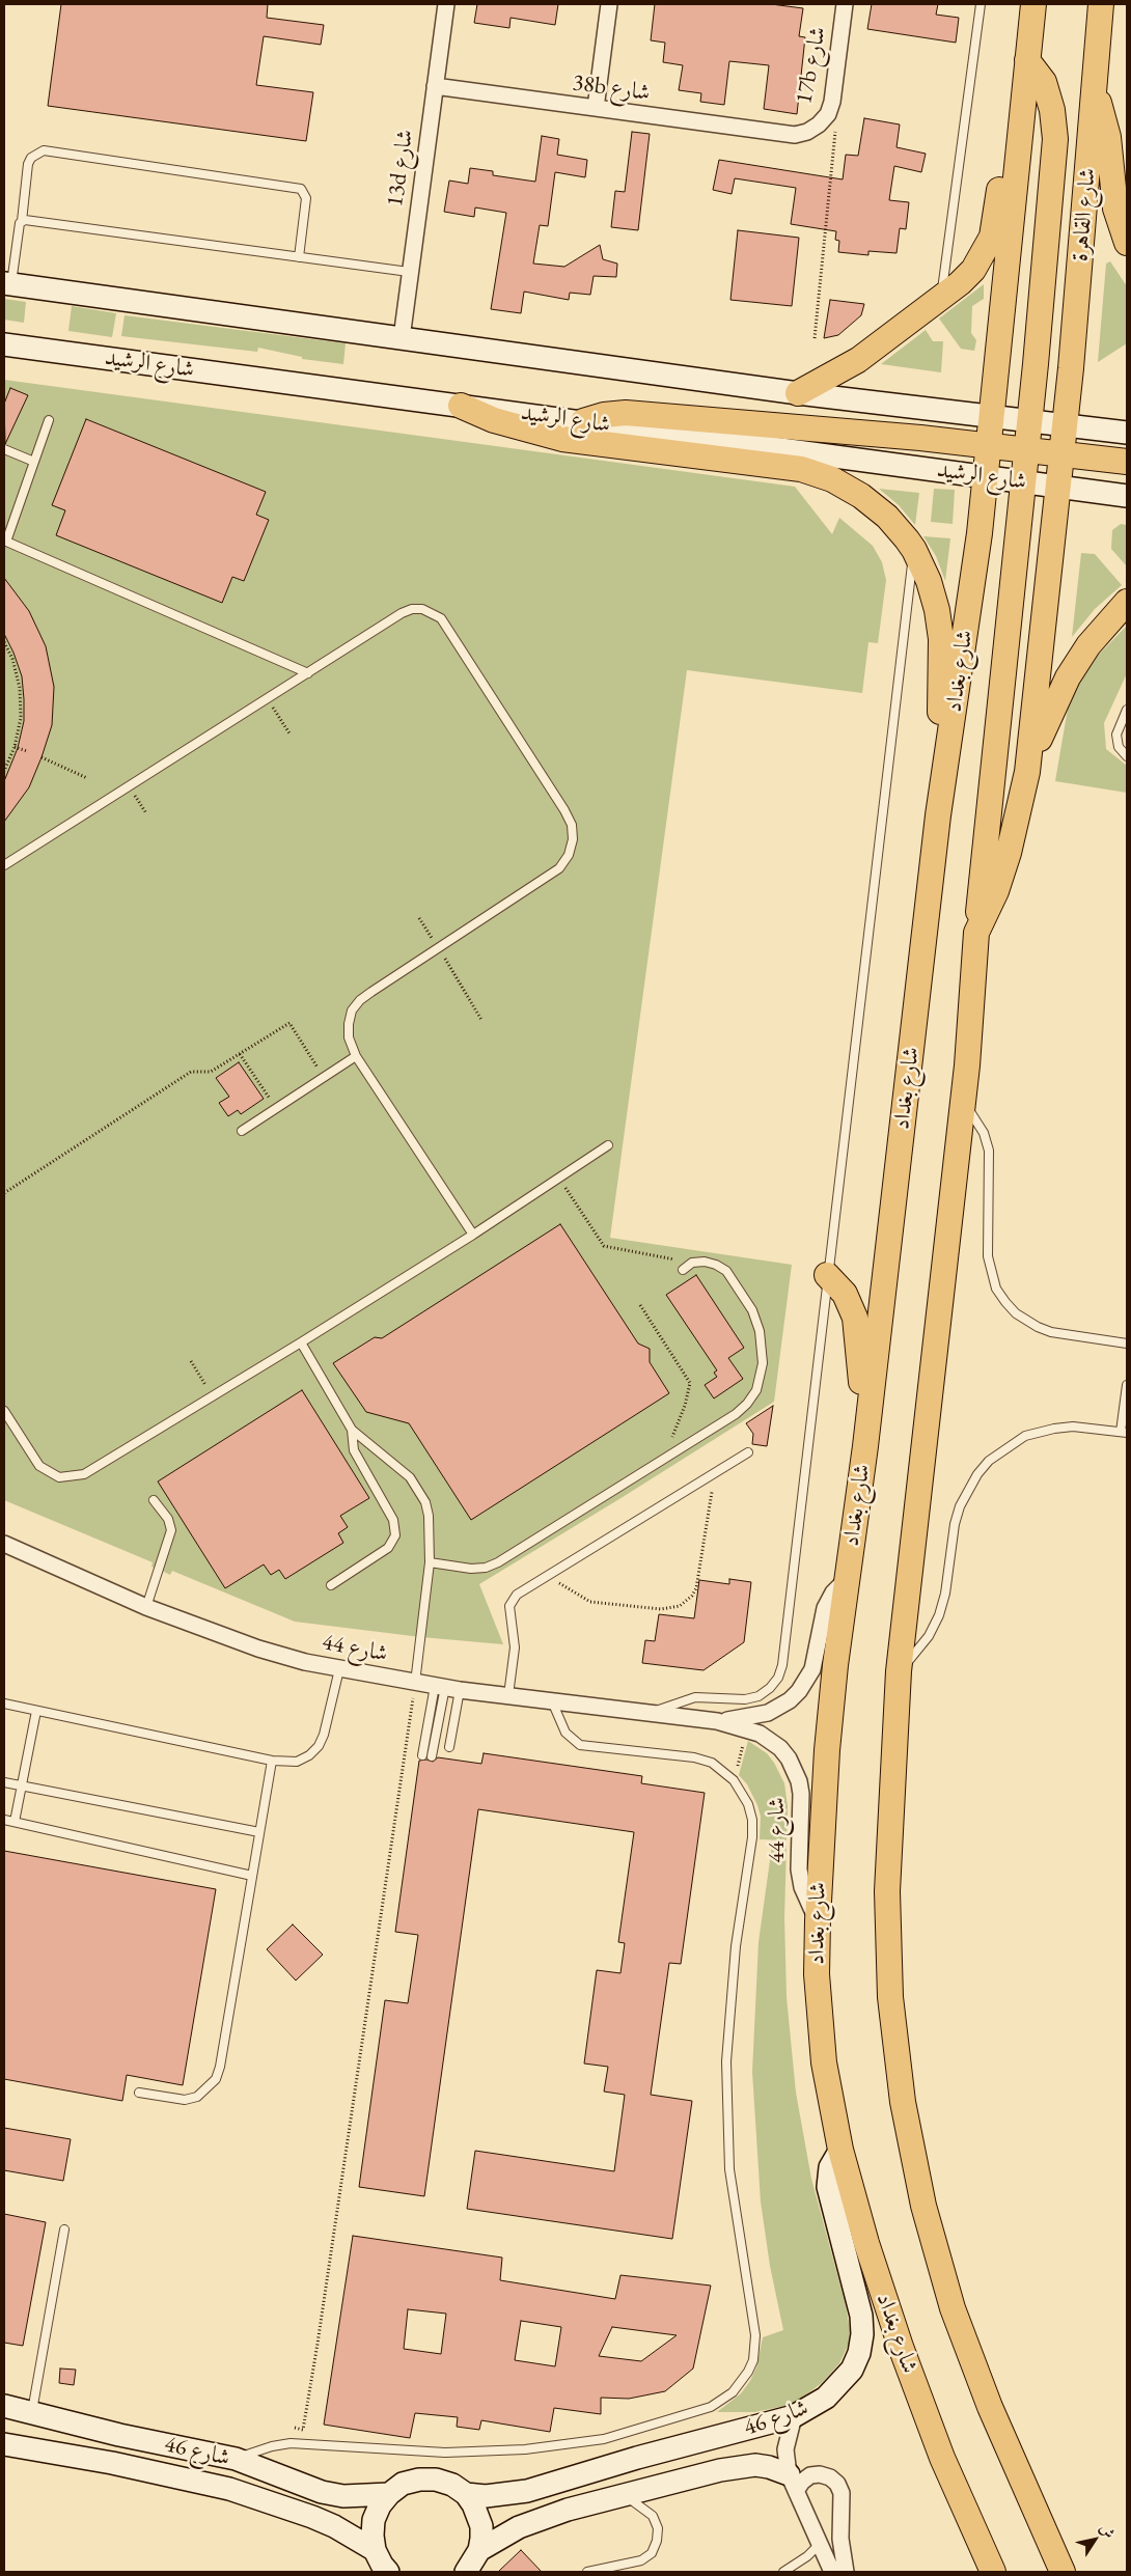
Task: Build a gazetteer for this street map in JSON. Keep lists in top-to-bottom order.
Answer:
{
  "streets": {
    "main road": [
      "شارع القاهرة",
      "شارع الرشيد",
      "شارع بغداد",
      "شارع 46"
    ],
    "street": [
      "17b شارع",
      "38b شارع",
      "13d شارع",
      "شارع 44"
    ]
  },
  "crossings": [
    ["17b شارع", "38b شارع"],
    ["38b شارع", "13d شارع"],
    ["شارع الرشيد", "شارع بغداد"],
    ["شارع بغداد", "شارع 44"],
    ["شارع بغداد", "شارع 46"]
  ],
  "north": "top right"
}
